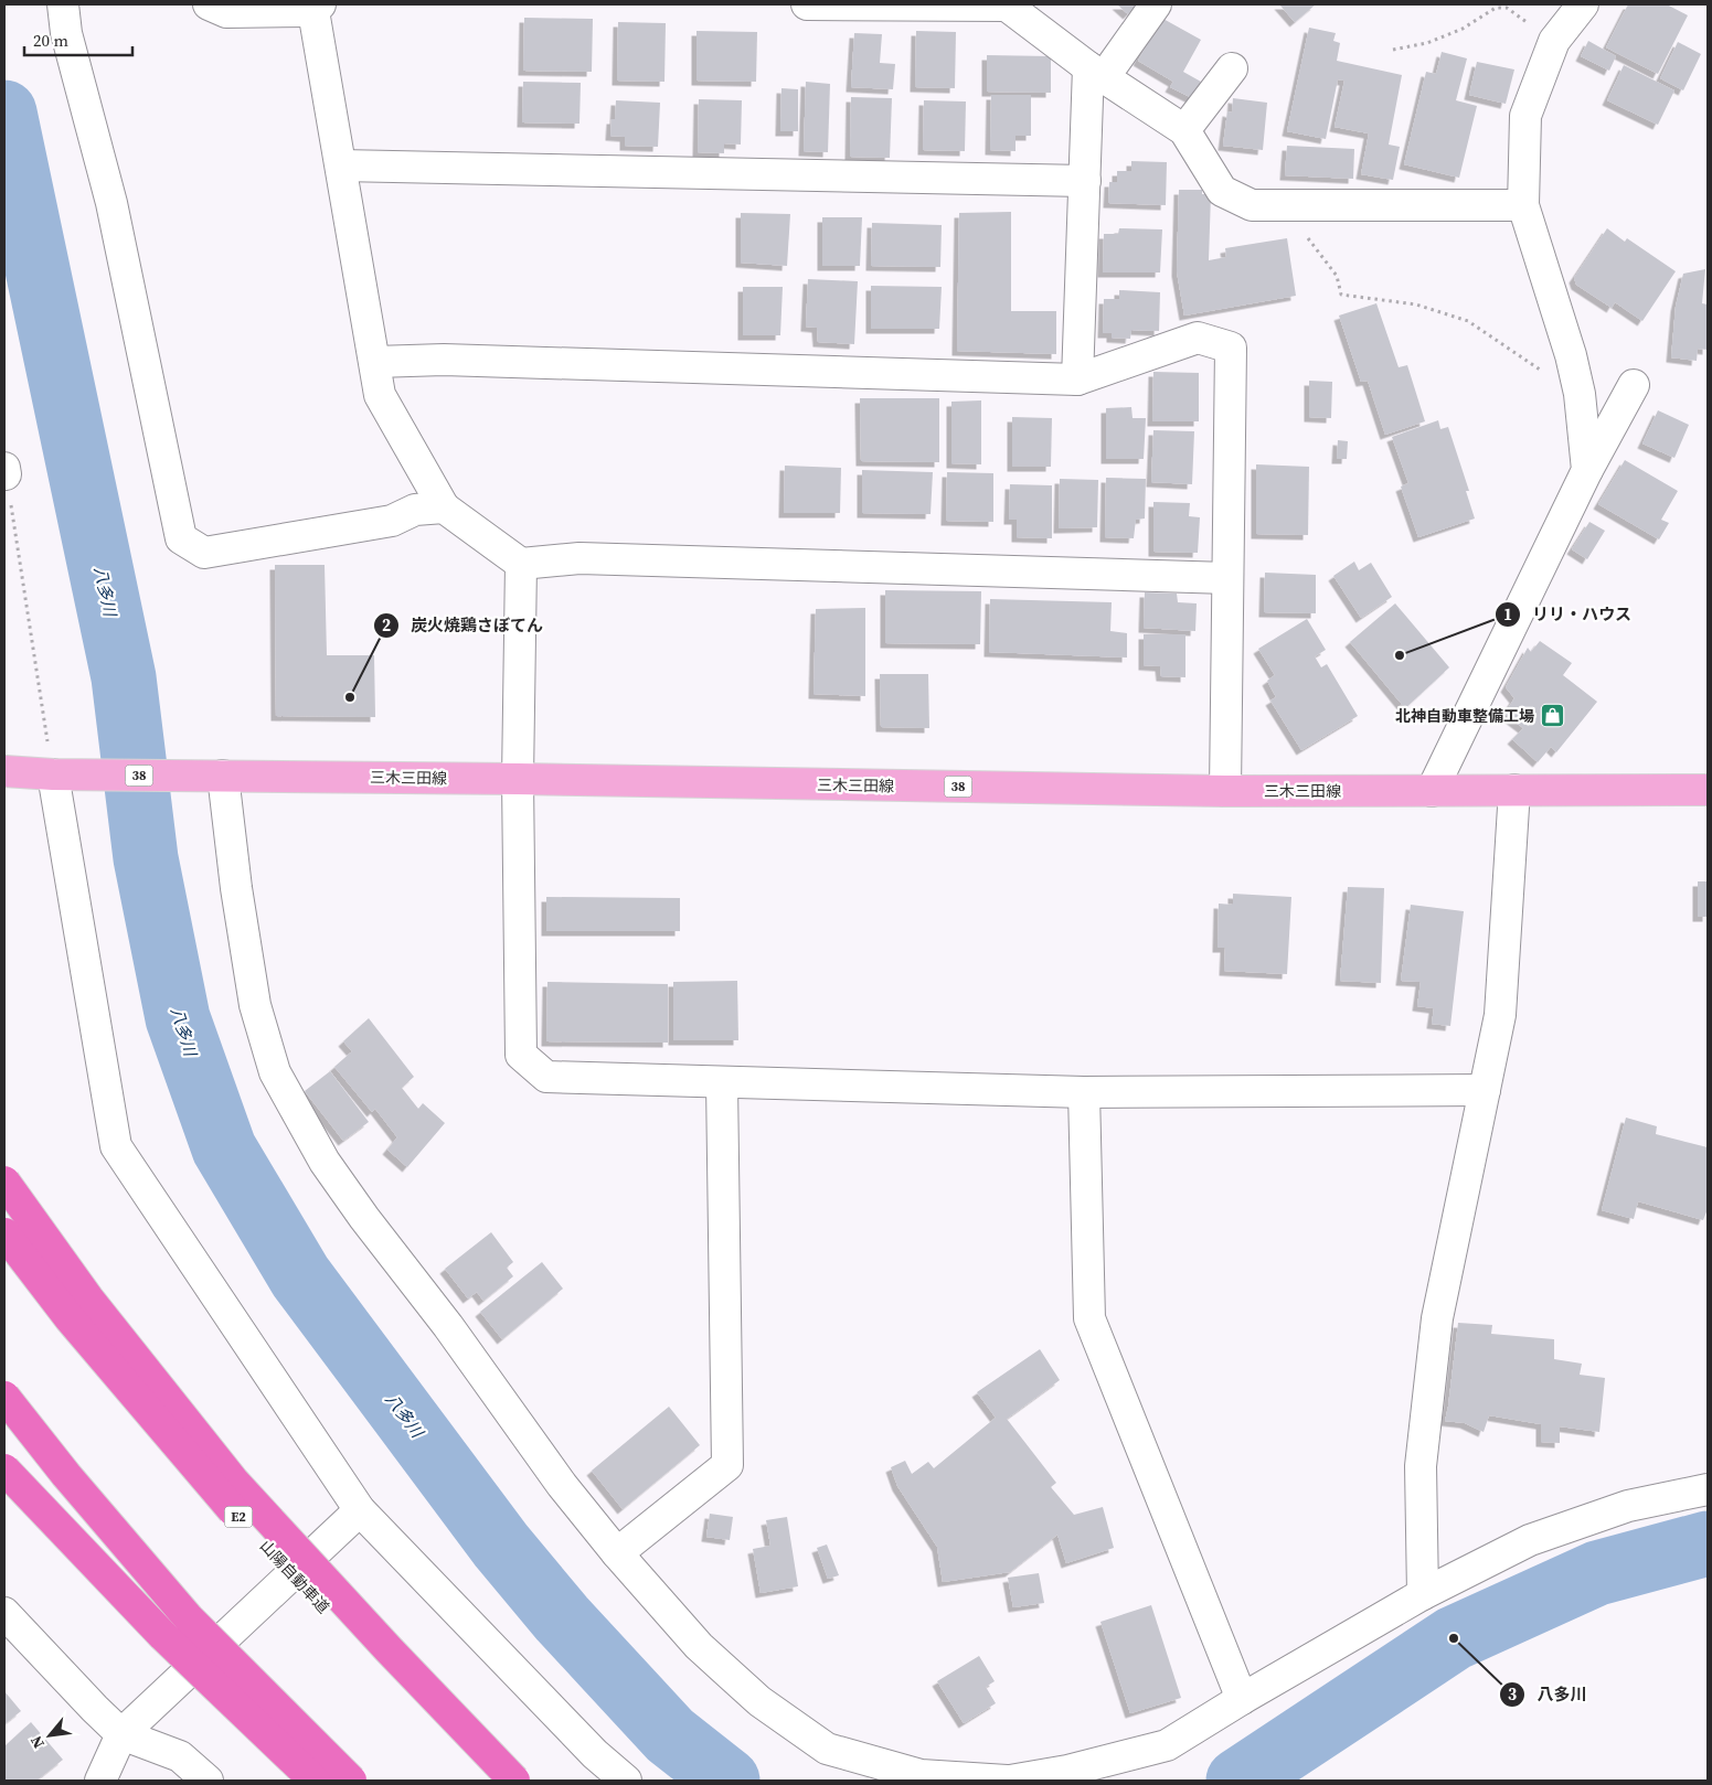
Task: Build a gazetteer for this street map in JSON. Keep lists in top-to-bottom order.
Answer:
{
  "streets": {
    "highway": ["E2", "山陽自動車道"],
    "main road": ["38", "三木三田線"]
  },
  "water": ["八多川"],
  "places": {
    "other": ["リリ・ハウス", "炭火焼鶏さぼてん", "八多川"],
    "shop": ["北神自動車整備工場"]
  },
  "scale_bar": "20 m",
  "north": "bottom left"
}
